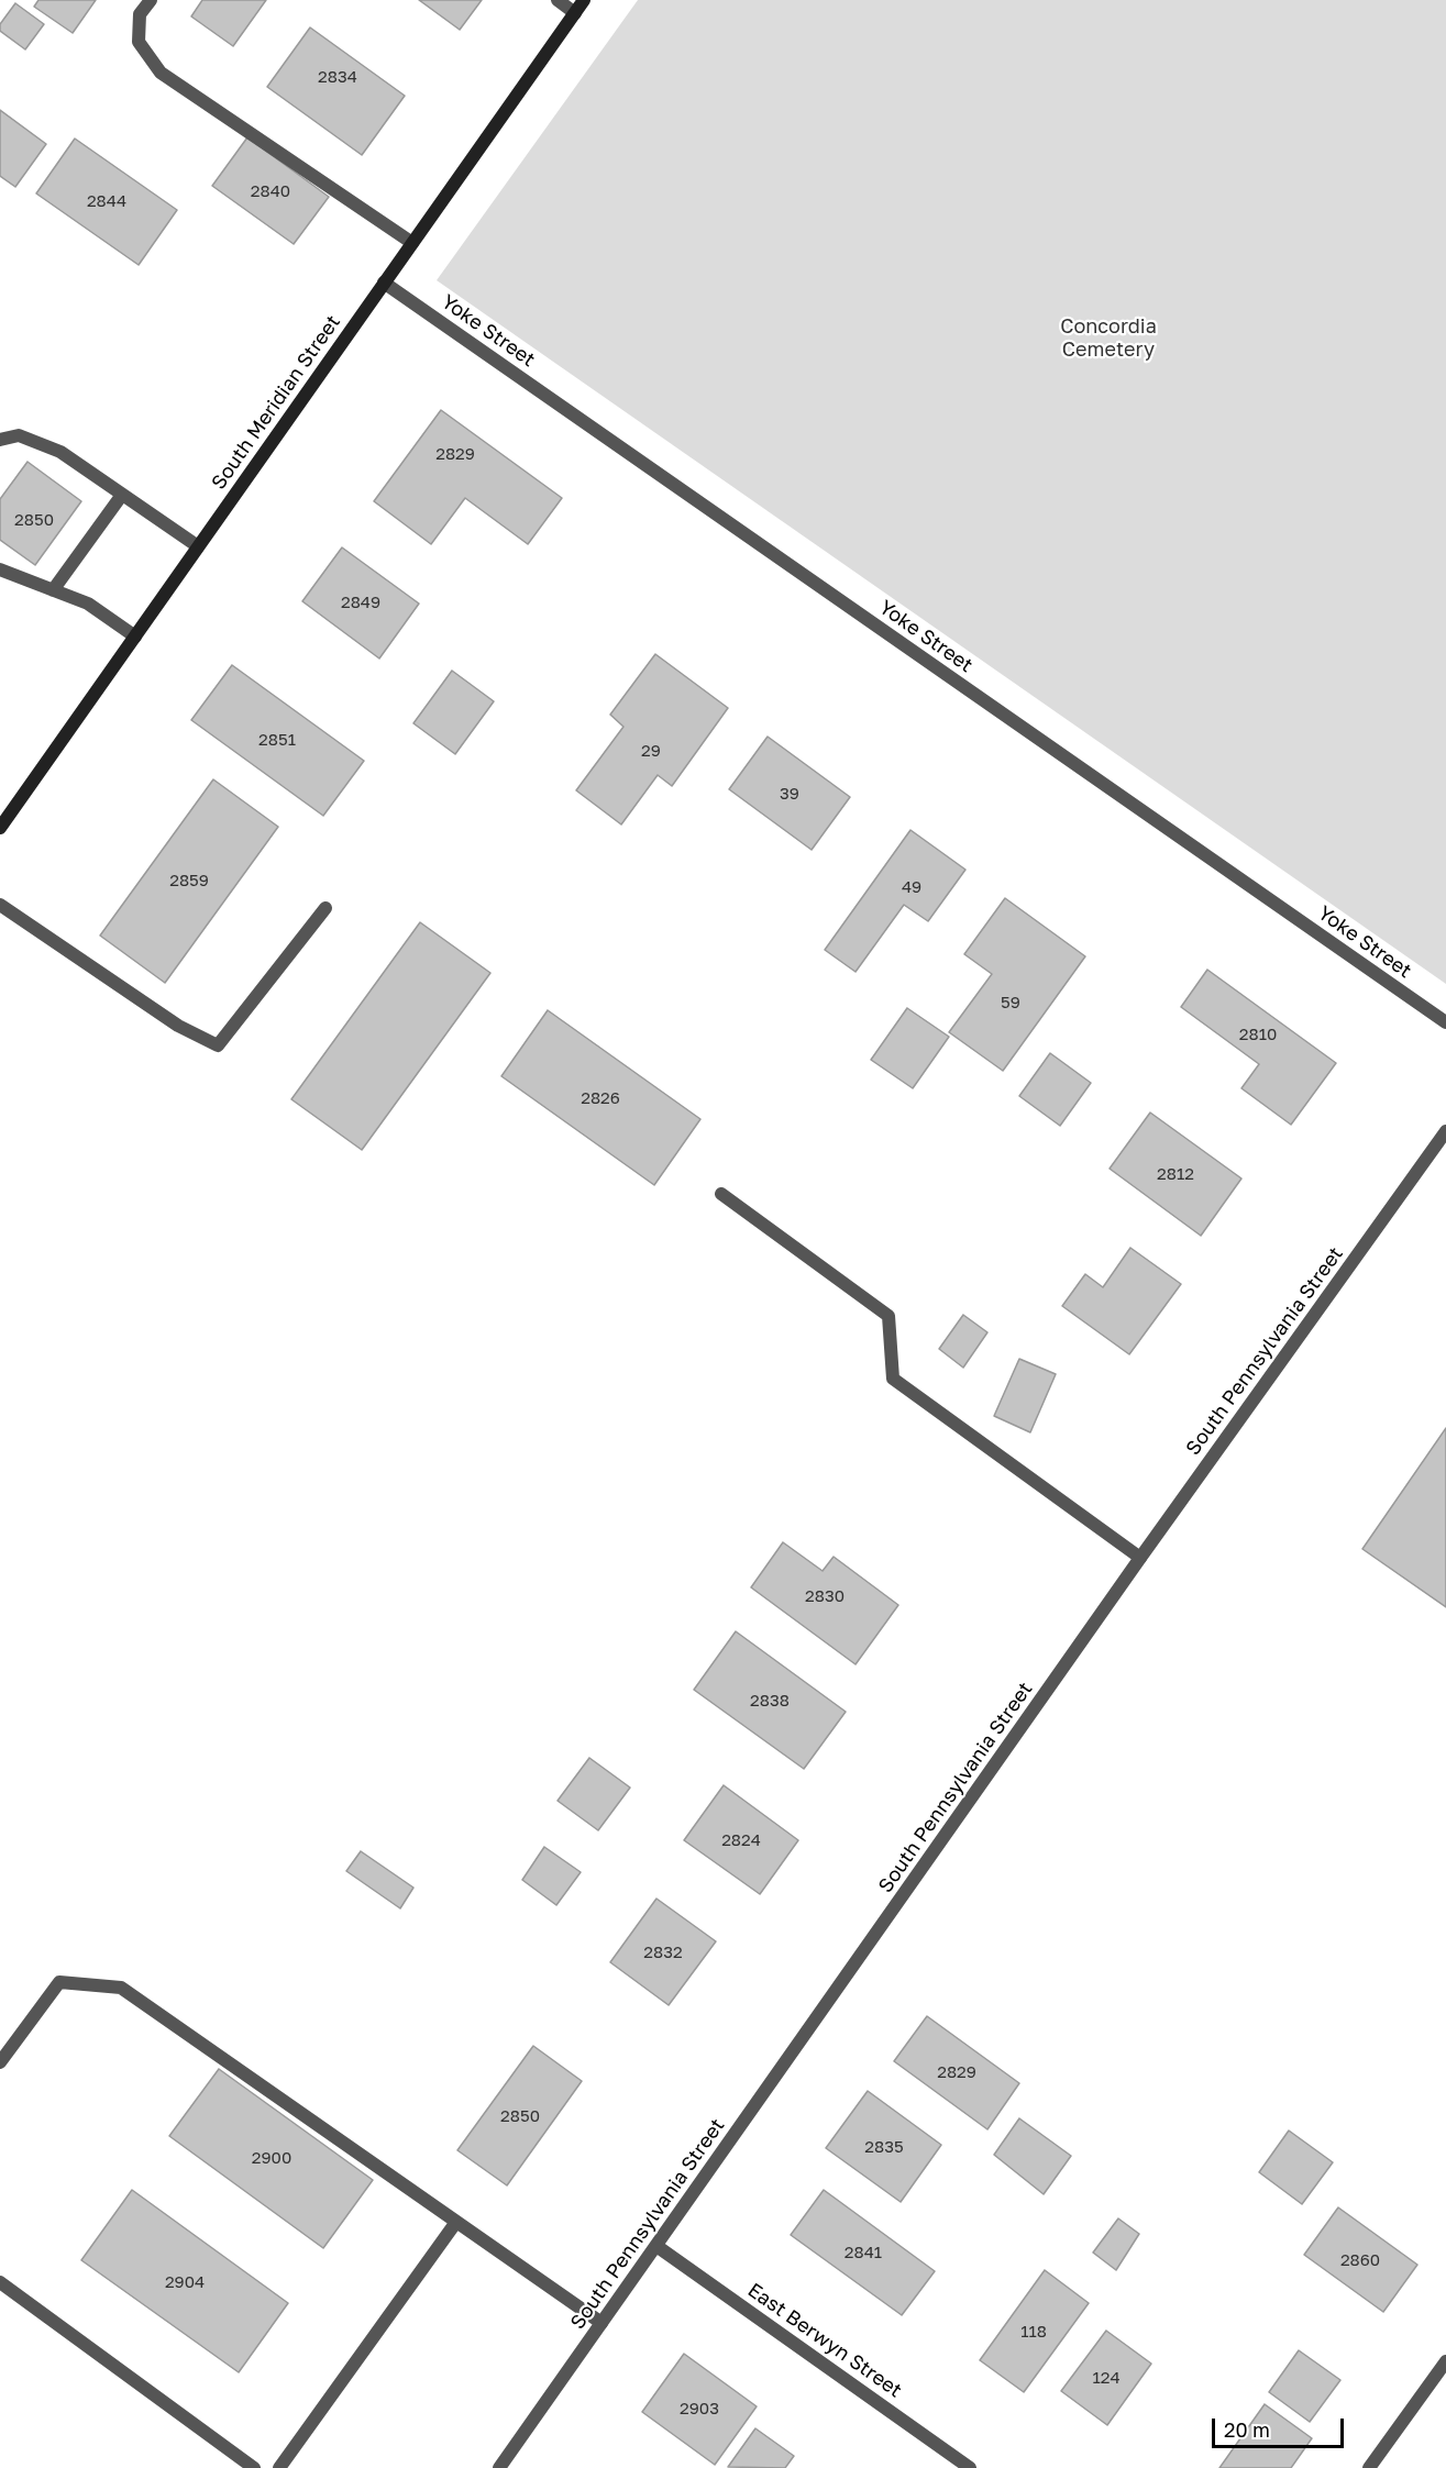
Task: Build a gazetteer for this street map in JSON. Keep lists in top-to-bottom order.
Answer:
{
  "streets": {
    "main road": ["South Meridian Street"],
    "street": ["Yoke Street", "South Pennsylvania Street", "East Berwyn Street"]
  },
  "crossings": [
    ["Yoke Street", "South Meridian Street"],
    ["South Pennsylvania Street", "East Berwyn Street"]
  ],
  "parks": ["Concordia Cemetery"],
  "house_numbers": [
    "2834",
    "2840",
    "2844",
    "2829",
    "2850",
    "2849",
    "2851",
    "29",
    "39",
    "2859",
    "49",
    "59",
    "2810",
    "2826",
    "2812",
    "2830",
    "2838",
    "2824",
    "2832",
    "2829",
    "2850",
    "2835",
    "2900",
    "2841",
    "2860",
    "2904",
    "118",
    "124",
    "2903"
  ],
  "scale_bar": "20 m"
}
